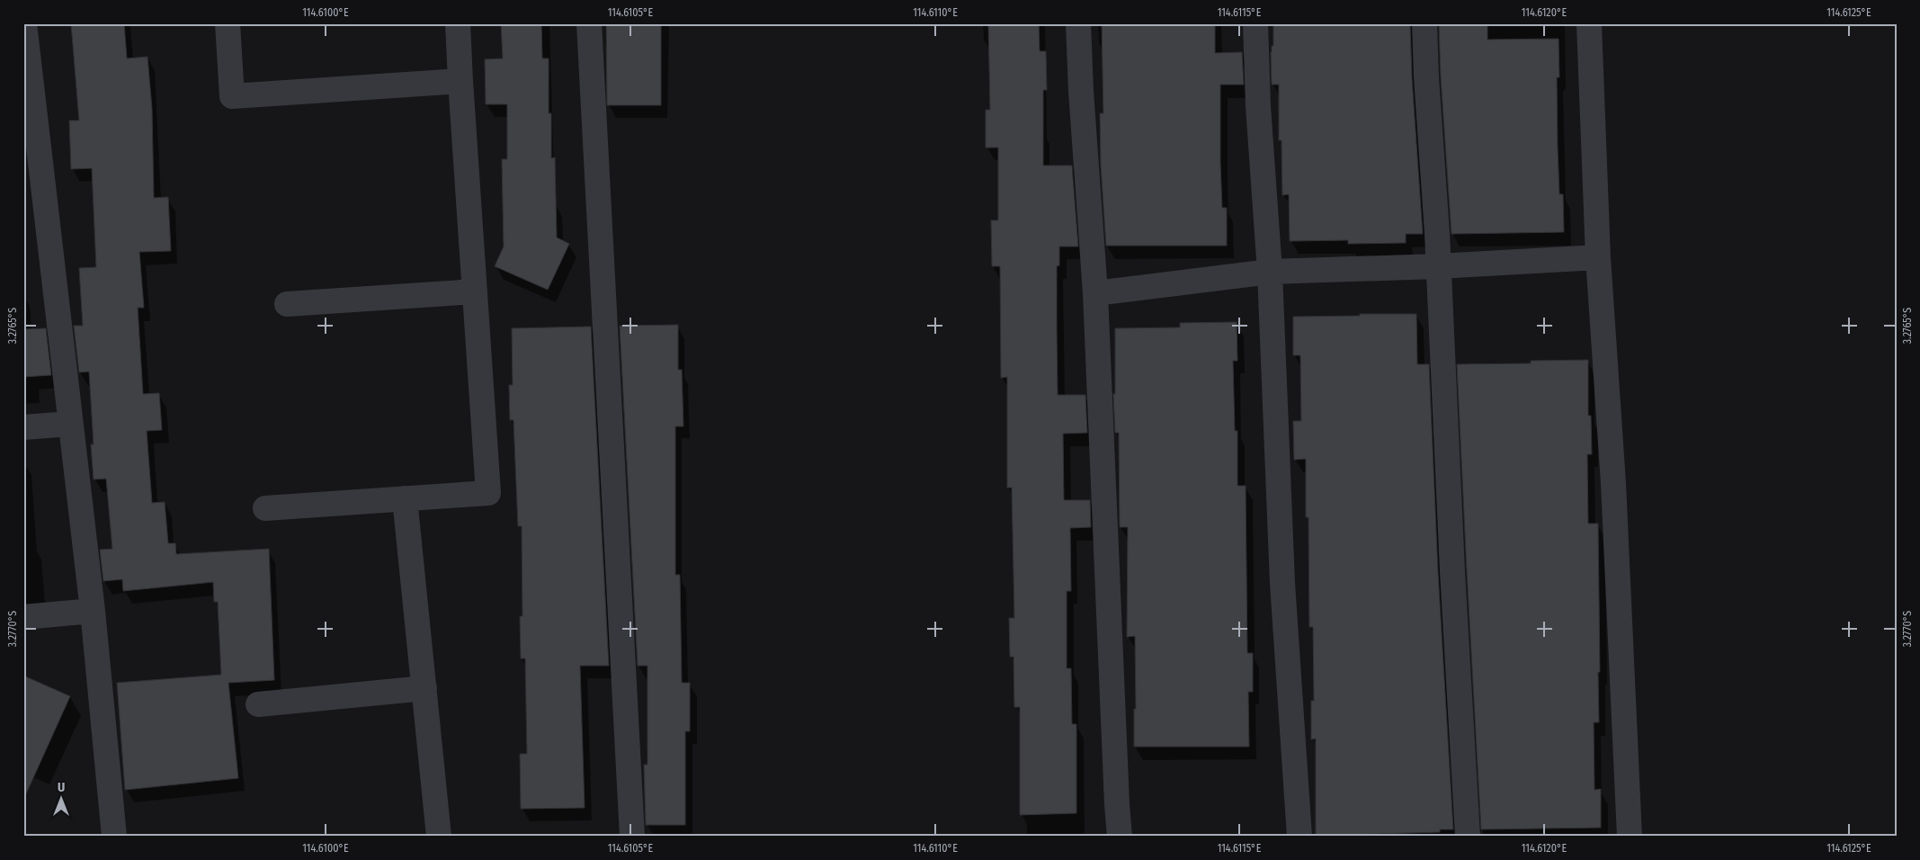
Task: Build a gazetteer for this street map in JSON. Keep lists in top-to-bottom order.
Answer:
{
  "north": "top",
  "coordinates": [
    "114.6100°E",
    "114.6105°E",
    "114.6110°E",
    "114.6115°E",
    "114.6120°E",
    "114.6125°E",
    "3.2765°S",
    "3.2770°S"
  ]
}
